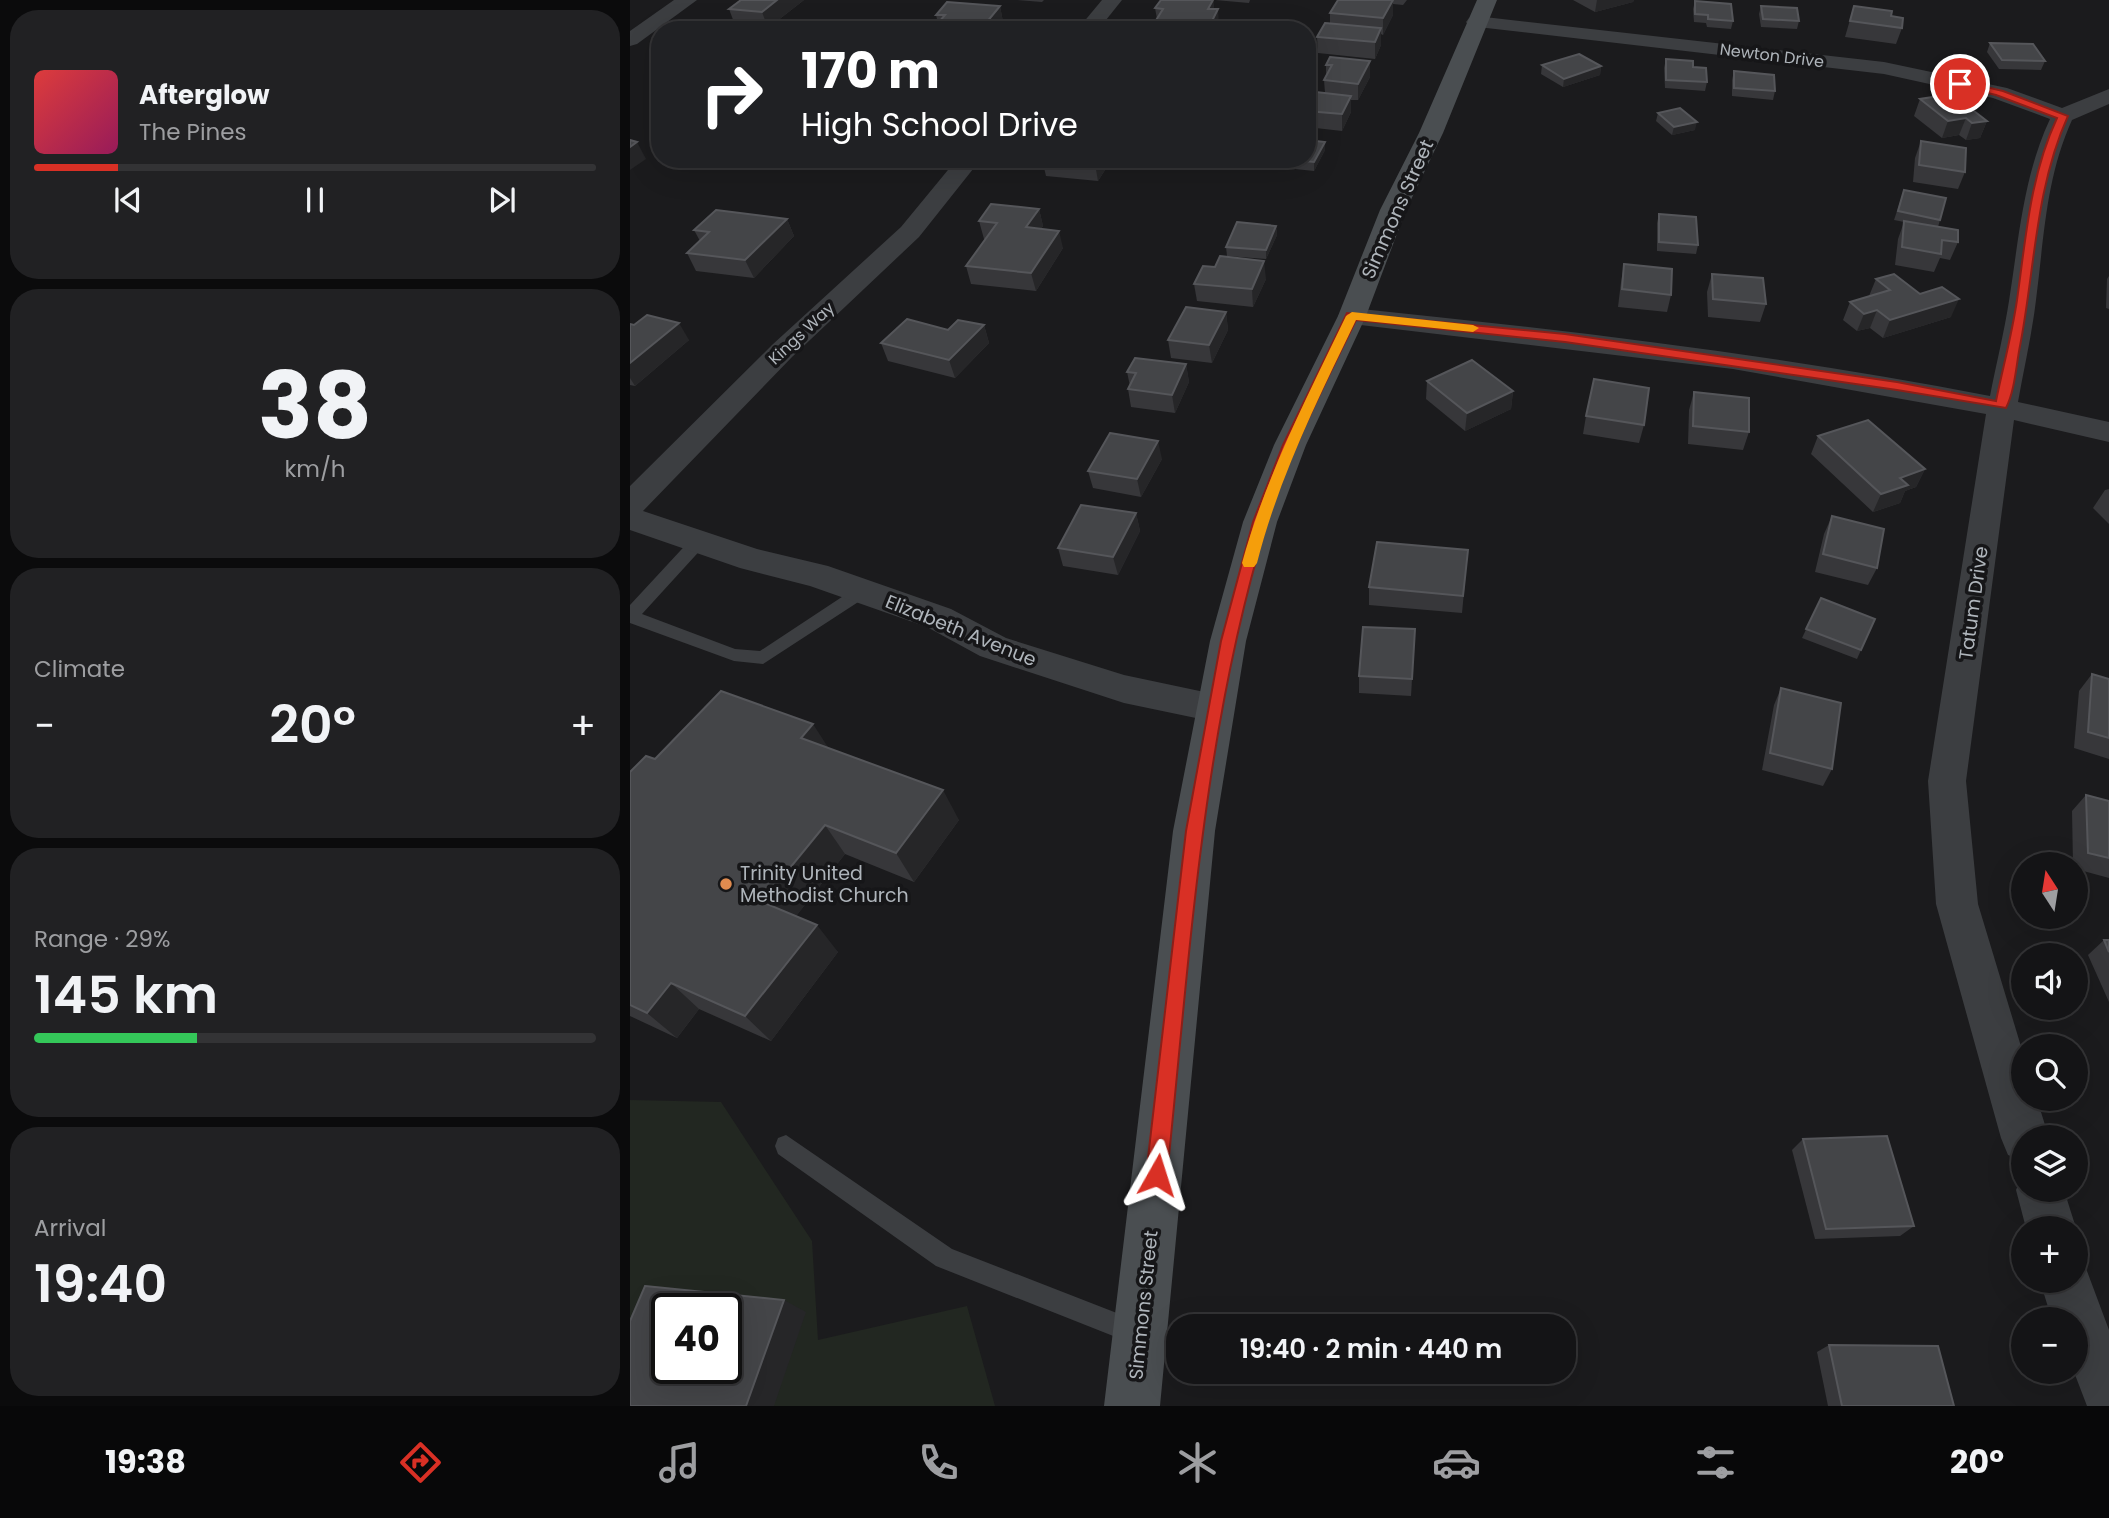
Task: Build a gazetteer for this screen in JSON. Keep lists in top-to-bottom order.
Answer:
{
  "streets": {
    "street": [
      "Newton Drive",
      "Simmons Street",
      "Kings Way",
      "Tatum Drive",
      "Elizabeth Avenue"
    ]
  },
  "crossings": [
    ["Newton Drive", "Simmons Street"],
    ["Newton Drive", "Tatum Drive"],
    ["Simmons Street", "Elizabeth Avenue"]
  ],
  "places": ["Trinity United Methodist Church"],
  "north": "top",
  "page": {
    "turn": ["170 m", "High School Drive"],
    "song": ["Afterglow", "The Pines"],
    "tile": [
      ["38", "km/h"],
      "Climate",
      ["Range · 29%", "145 km"],
      ["Arrival", "19:40"]
    ],
    "heat": ["−", "20°", "+"],
    "map_buttons": ["+", "−"],
    "limit": "40",
    "trip": "19:40 · 2 min · 440 m",
    "tabs": ["19:38", "20°"]
  }
}
